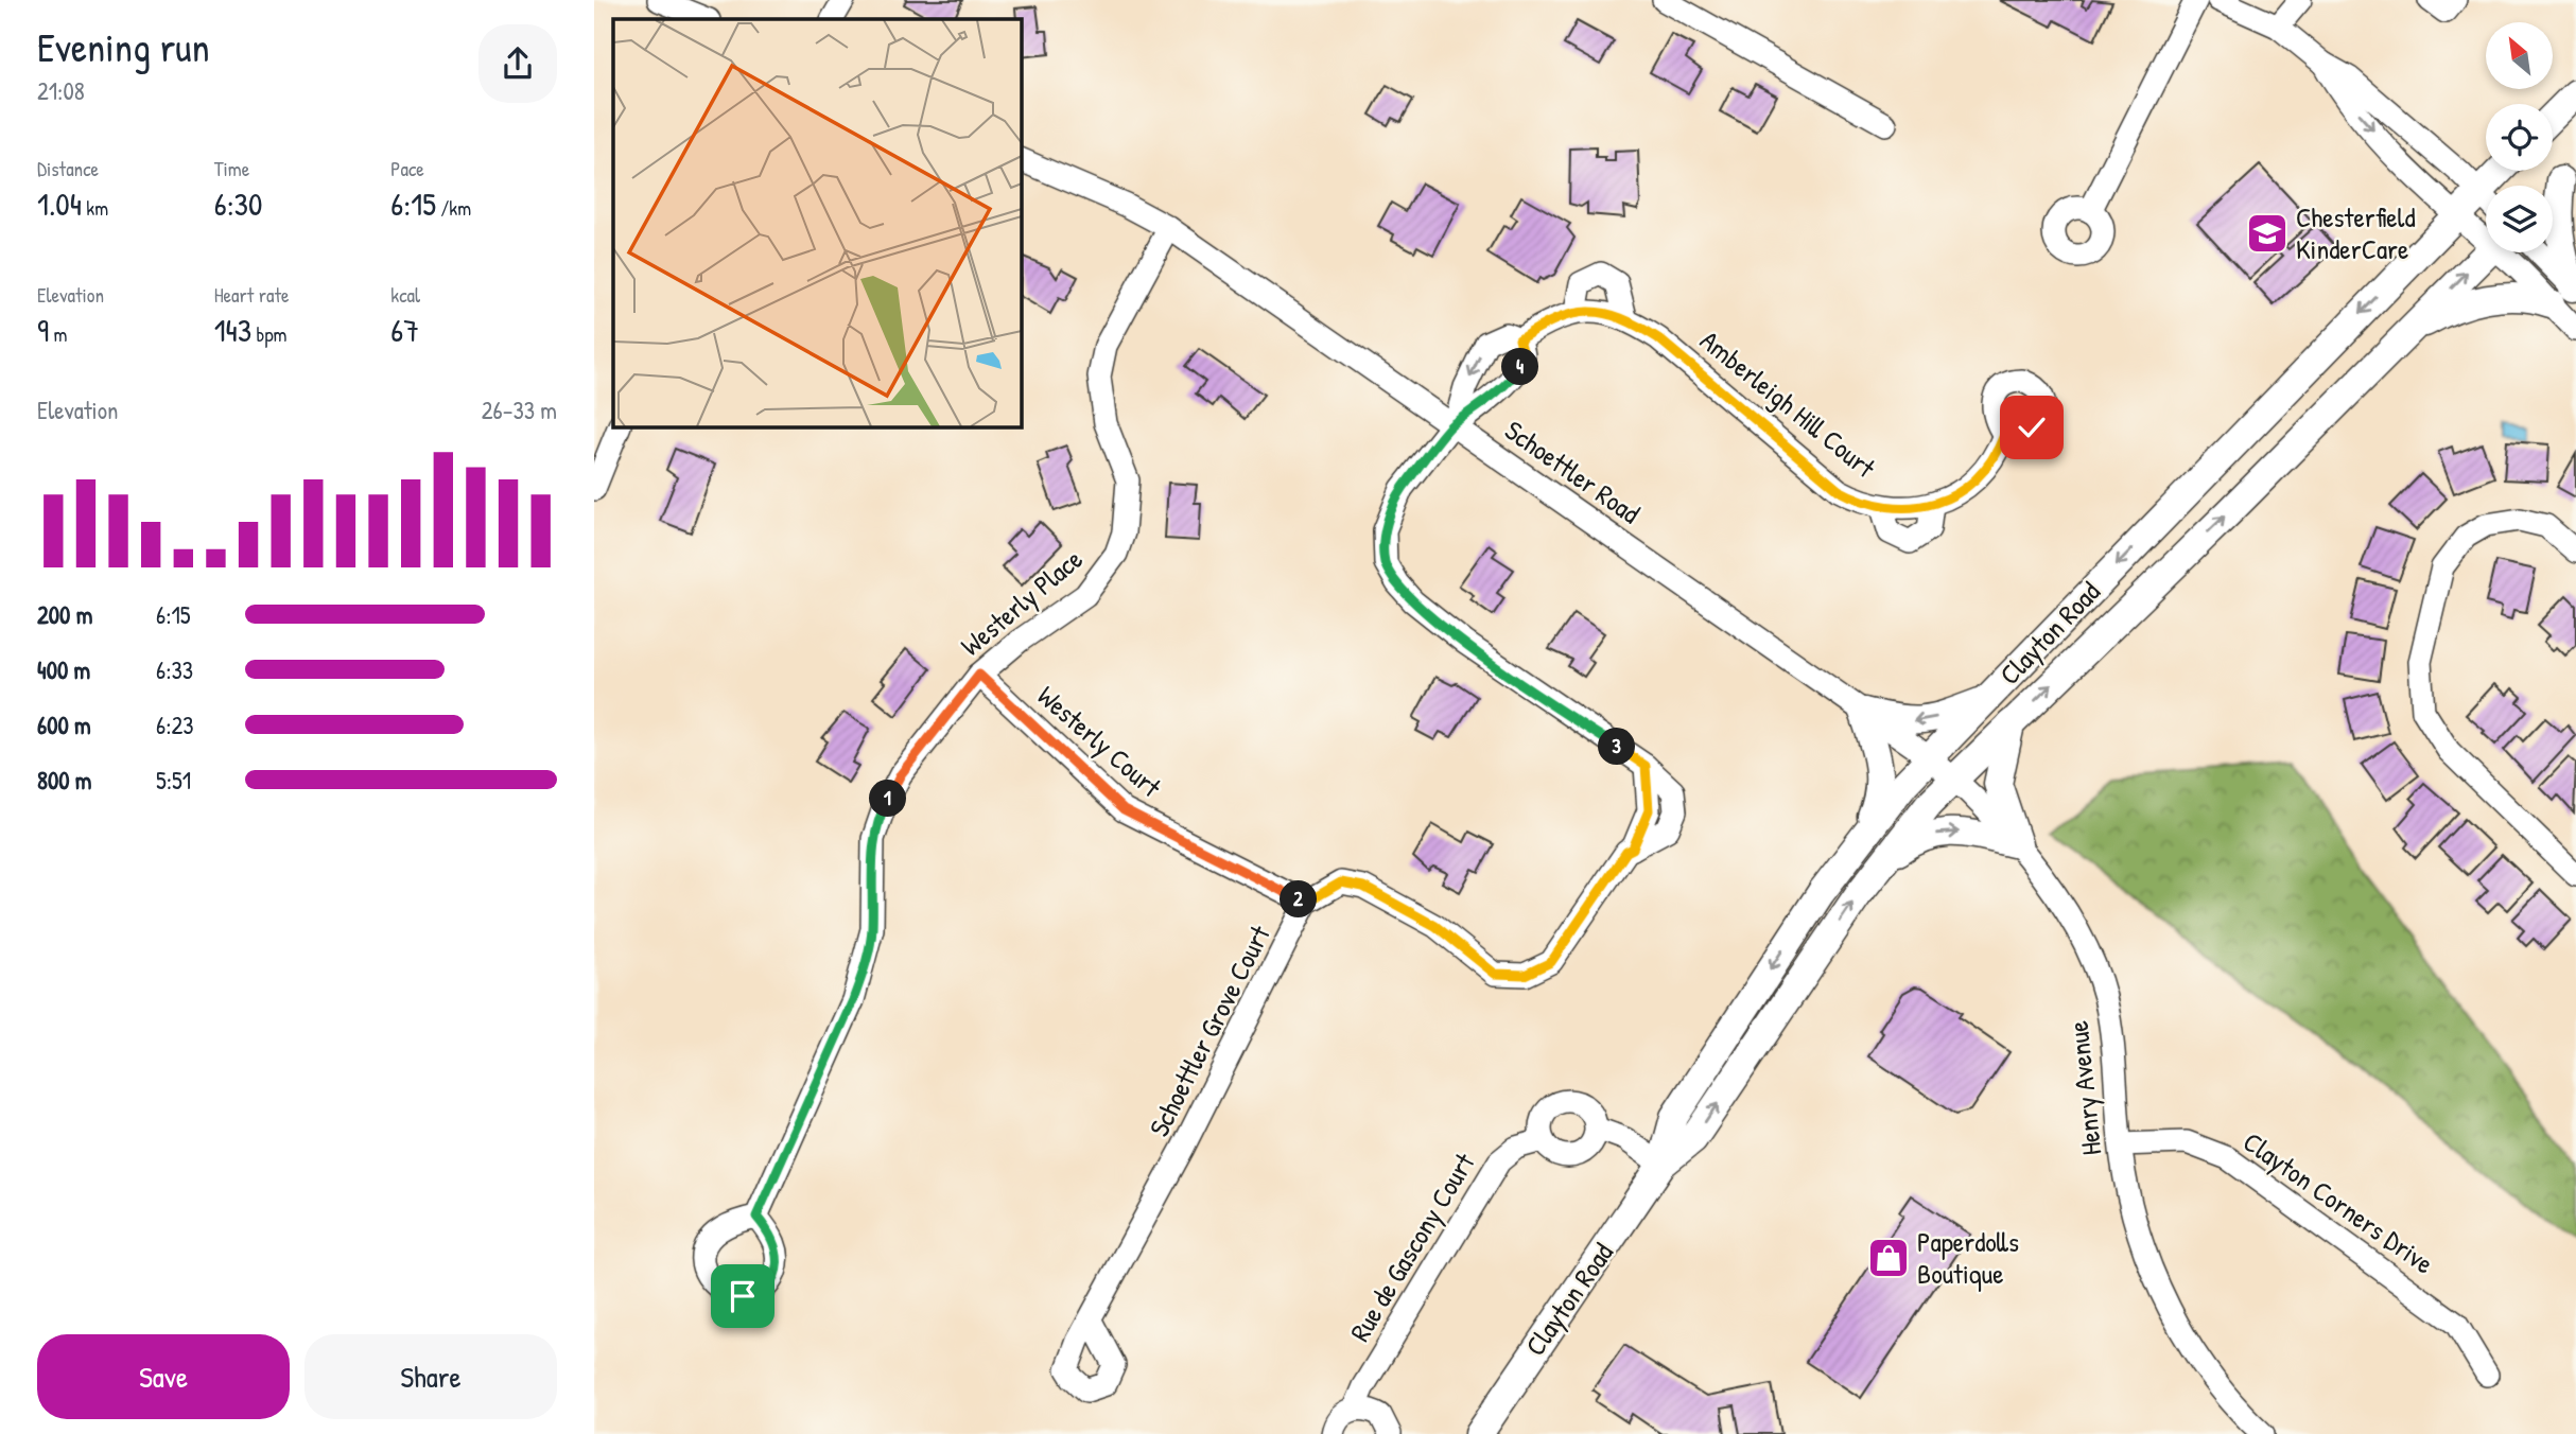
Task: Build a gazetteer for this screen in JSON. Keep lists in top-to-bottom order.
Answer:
{
  "streets": {
    "main road": ["Clayton Road"],
    "street": [
      "Amberleigh Hill Court",
      "Schoettler Road",
      "Westerly Place",
      "Westerly Court",
      "Schoettler Grove Court",
      "Henry Avenue",
      "Clayton Corners Drive",
      "Rue de Gascony Court"
    ]
  },
  "crossings": [
    ["Amberleigh Hill Court", "Schoettler Road"],
    ["Schoettler Road", "Westerly Place"],
    ["Schoettler Road", "Clayton Road"],
    ["Schoettler Road", "Henry Avenue"],
    ["Westerly Place", "Westerly Court"],
    ["Clayton Road", "Henry Avenue"],
    ["Westerly Court", "Schoettler Grove Court"],
    ["Henry Avenue", "Clayton Corners Drive"]
  ],
  "places": {
    "school or university": ["Chesterfield KinderCare"],
    "shop": ["Paperdolls Boutique"]
  },
  "north": "top left",
  "page": {
    "heading": ["Evening run", "21:08"],
    "stats": [
      ["Distance", "1.04 km"],
      ["Time", "6:30"],
      ["Pace", "6:15 /km"],
      ["Elevation", "9 m"],
      ["Heart rate", "143 bpm"],
      ["kcal", "67"]
    ],
    "pins": [
      "4",
      "3",
      "1",
      "2"
    ],
    "chart": ["Elevation", "26–33 m"],
    "list": [
      {
        "name": "200 m",
        "note": "6:15"
      },
      {
        "name": "400 m",
        "note": "6:33"
      },
      {
        "name": "600 m",
        "note": "6:23"
      },
      {
        "name": "800 m",
        "note": "5:51"
      }
    ],
    "buttons": ["Save", "Share"]
  }
}
